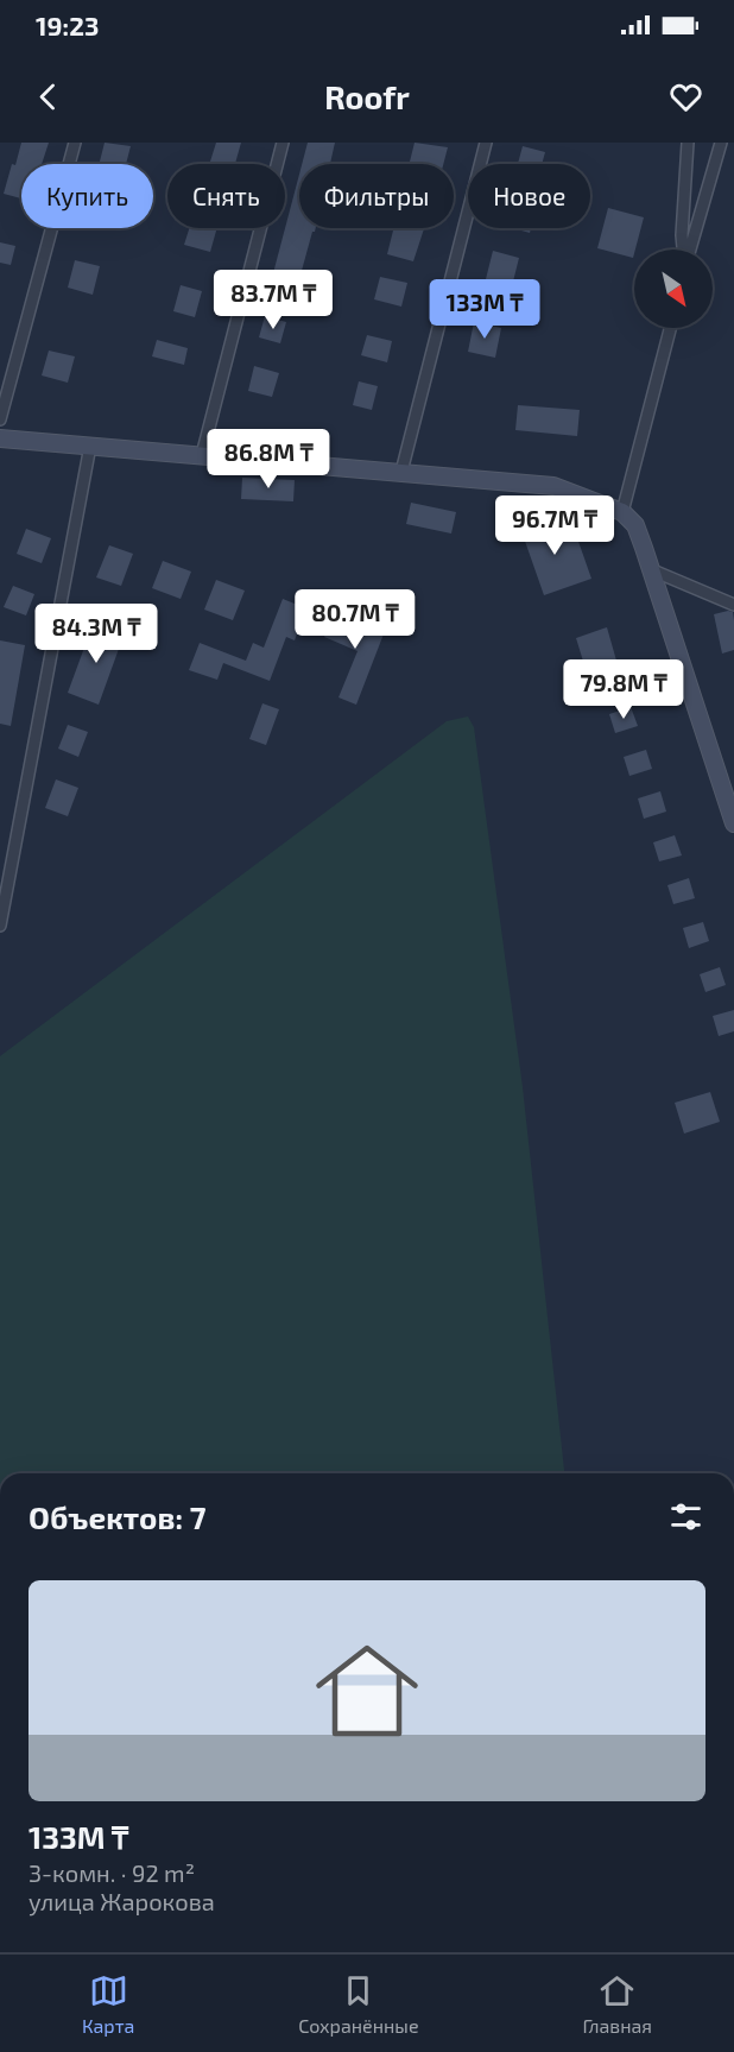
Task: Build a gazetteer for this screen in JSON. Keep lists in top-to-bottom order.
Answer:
{
  "north": "bottom right",
  "page": {
    "status": "19:23",
    "header": "Roofr",
    "chip": [
      "Купить",
      "Снять",
      "Фильтры",
      "Новое"
    ],
    "price": [
      "83.7M ₸",
      "133M ₸",
      "86.8M ₸",
      "96.7M ₸",
      "80.7M ₸",
      "84.3M ₸",
      "79.8M ₸"
    ],
    "heading": "Объектов: 7",
    "list": [
      {
        "name": "133M ₸",
        "note": "3-комн. · 92 m² · улица Жарокова"
      }
    ],
    "tabs": ["Карта", "Сохранённые", "Главная"]
  }
}
